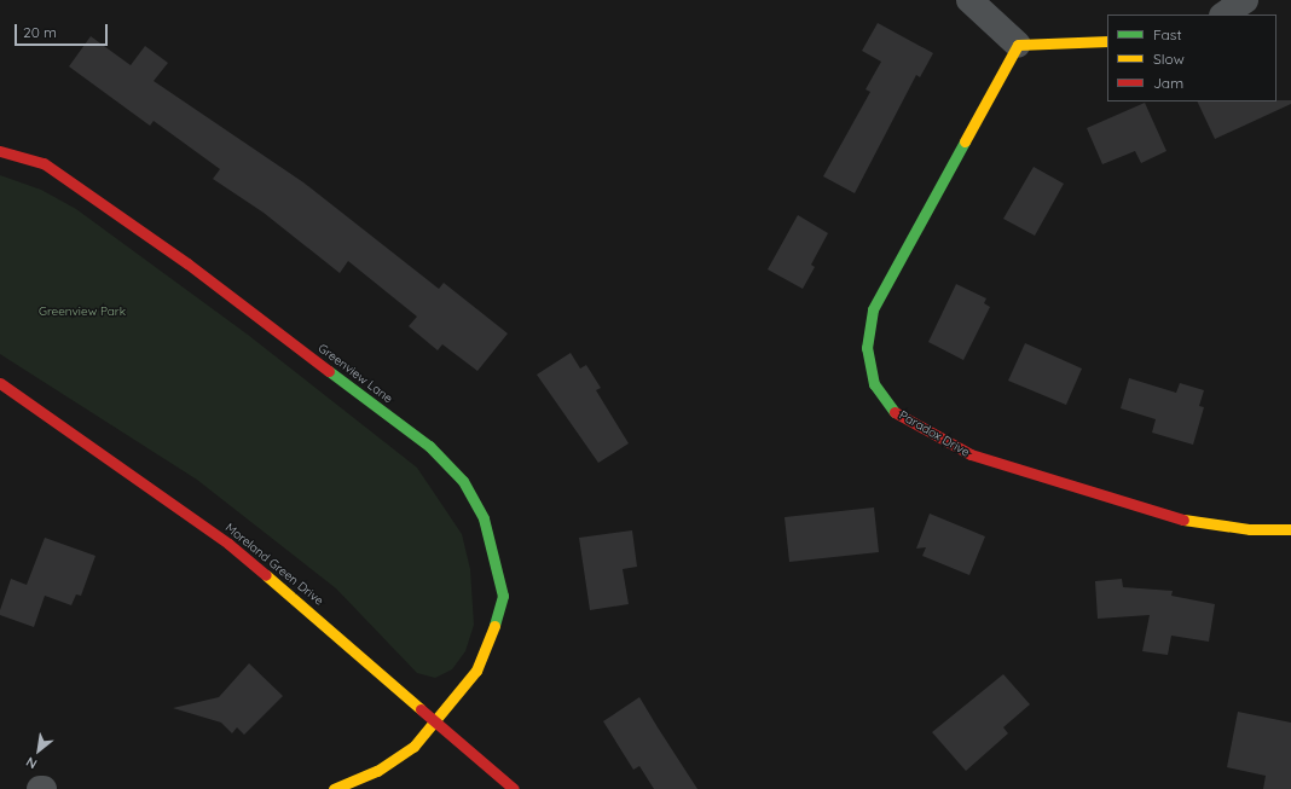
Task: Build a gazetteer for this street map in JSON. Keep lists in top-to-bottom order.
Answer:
{
  "streets": {
    "street": ["Greenview Lane", "Paradox Drive", "Moreland Green Drive"]
  },
  "crossings": [
    ["Greenview Lane", "Moreland Green Drive"]
  ],
  "parks": ["Greenview Park"],
  "legend": ["Fast", "Slow", "Jam"],
  "scale_bar": "20 m",
  "north": "bottom left"
}
